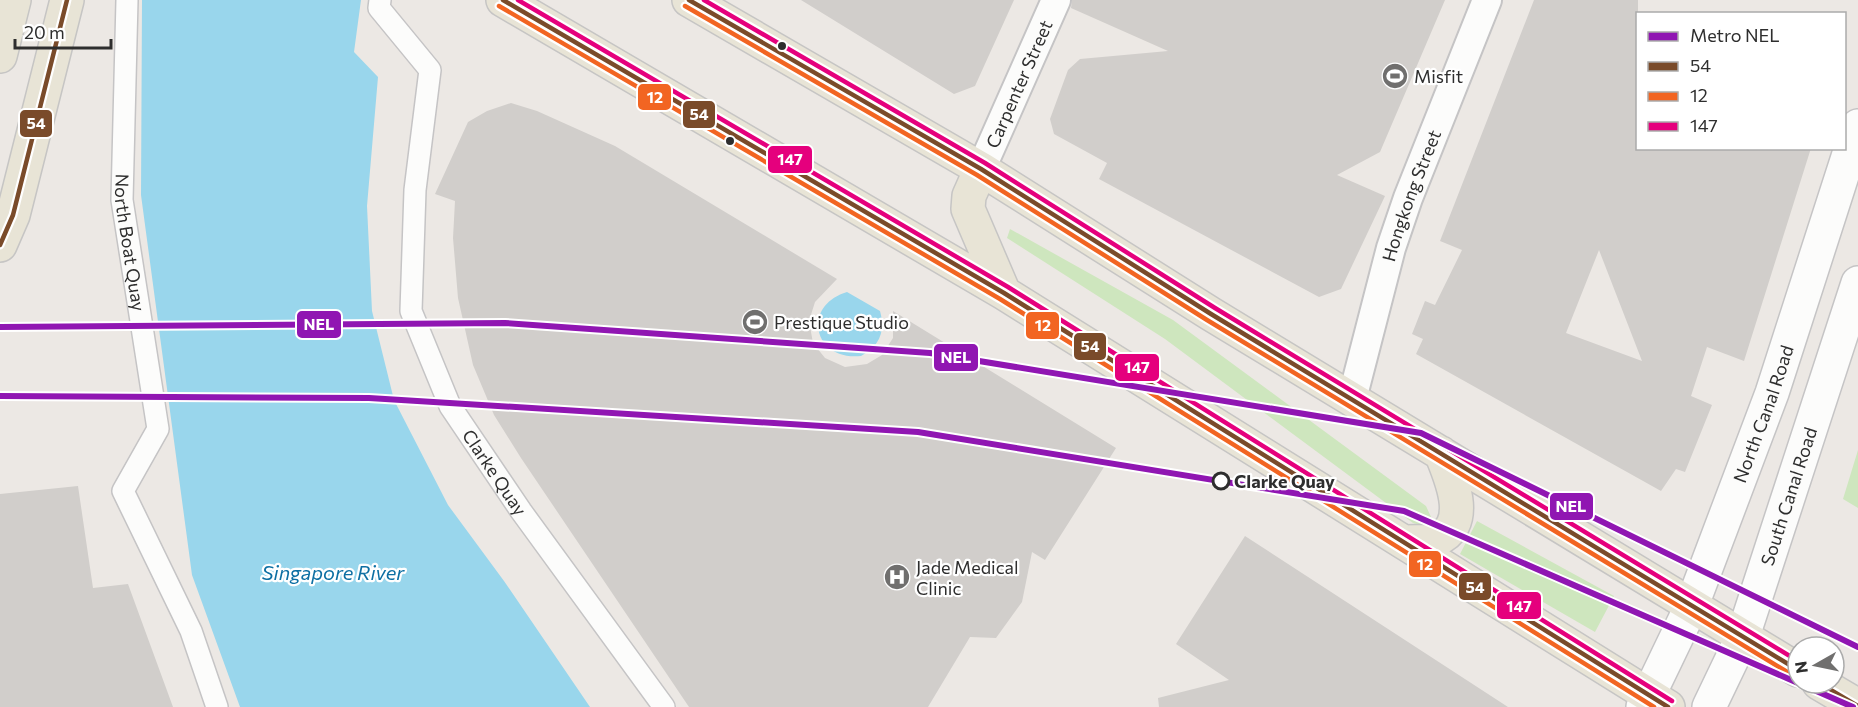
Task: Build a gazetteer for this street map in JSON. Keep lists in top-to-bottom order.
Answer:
{
  "streets": {
    "street": [
      "Carpenter Street",
      "Hongkong Street",
      "North Boat Quay",
      "North Canal Road",
      "Clarke Quay",
      "South Canal Road"
    ]
  },
  "water": ["Singapore River"],
  "places": {
    "sports": ["Misfit", "Prestique Studio"],
    "other": ["Clarke Quay"],
    "hospital": ["Jade Medical Clinic"]
  },
  "lines": [
    "transit line 54",
    "transit line 147",
    "transit line 12",
    "metro line NEL"
  ],
  "legend": [
    "Metro NEL",
    "54",
    "12",
    "147"
  ],
  "scale_bar": "20 m",
  "north": "left"
}
